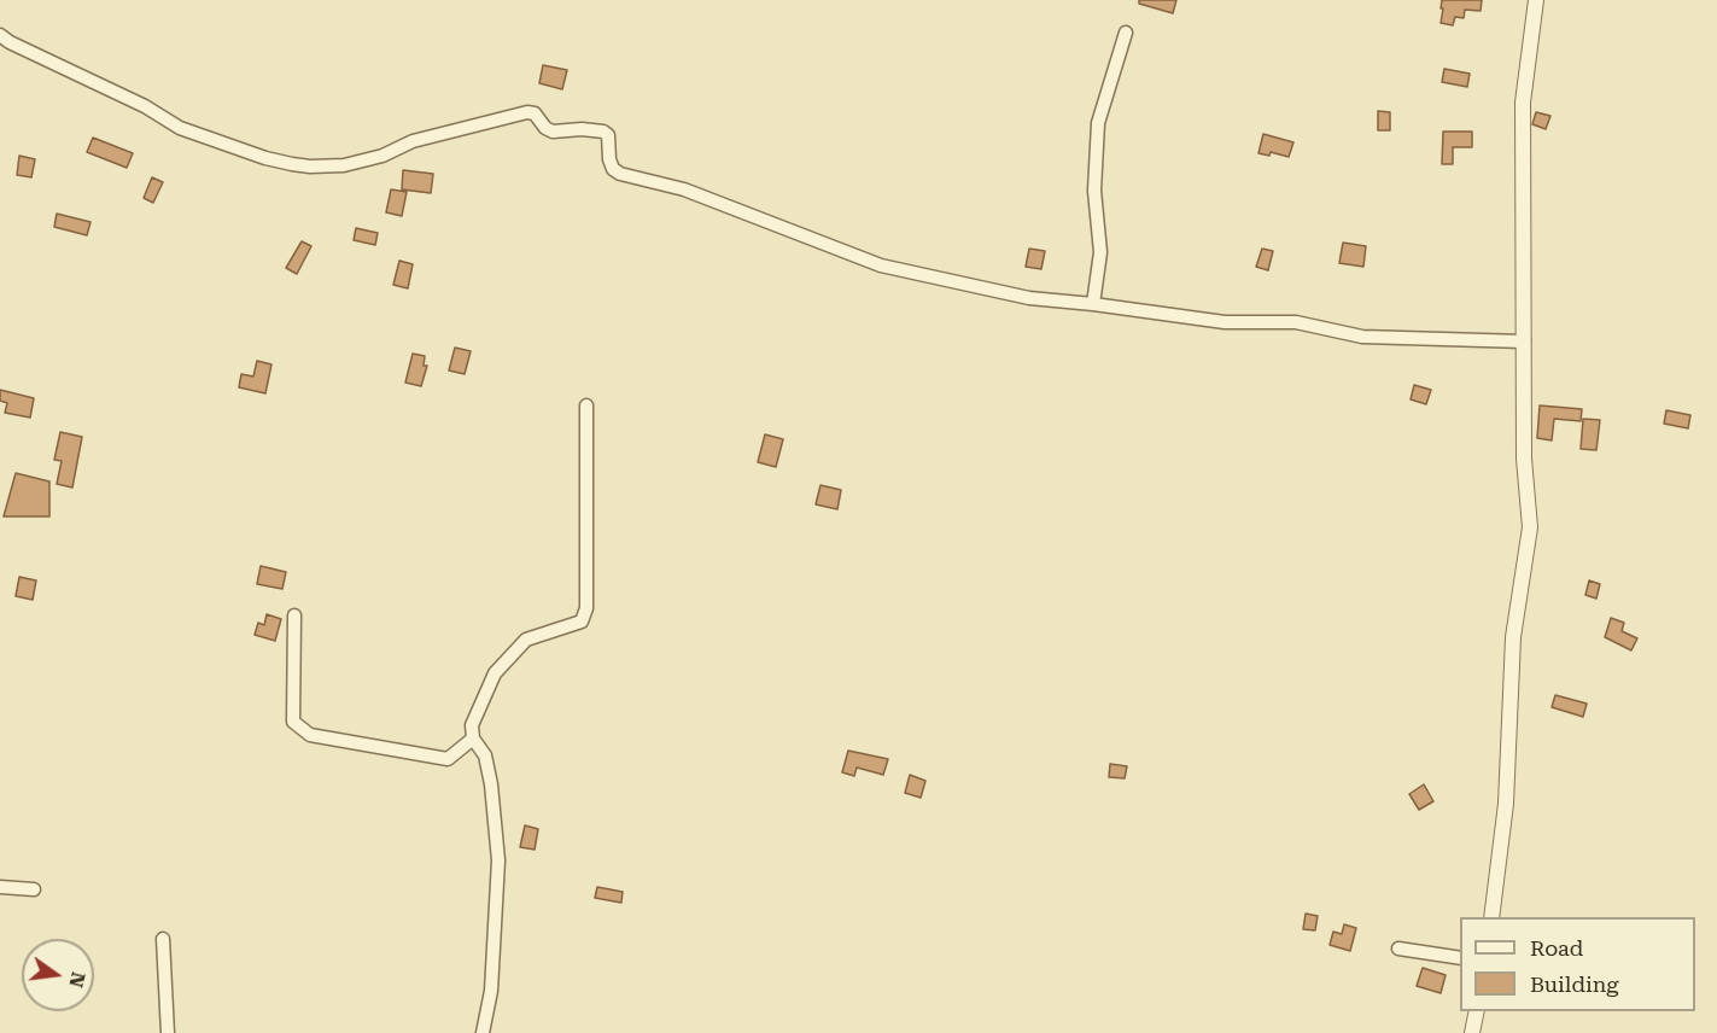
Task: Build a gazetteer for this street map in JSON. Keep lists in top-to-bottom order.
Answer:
{
  "legend": ["Road", "Building"],
  "north": "right"
}
